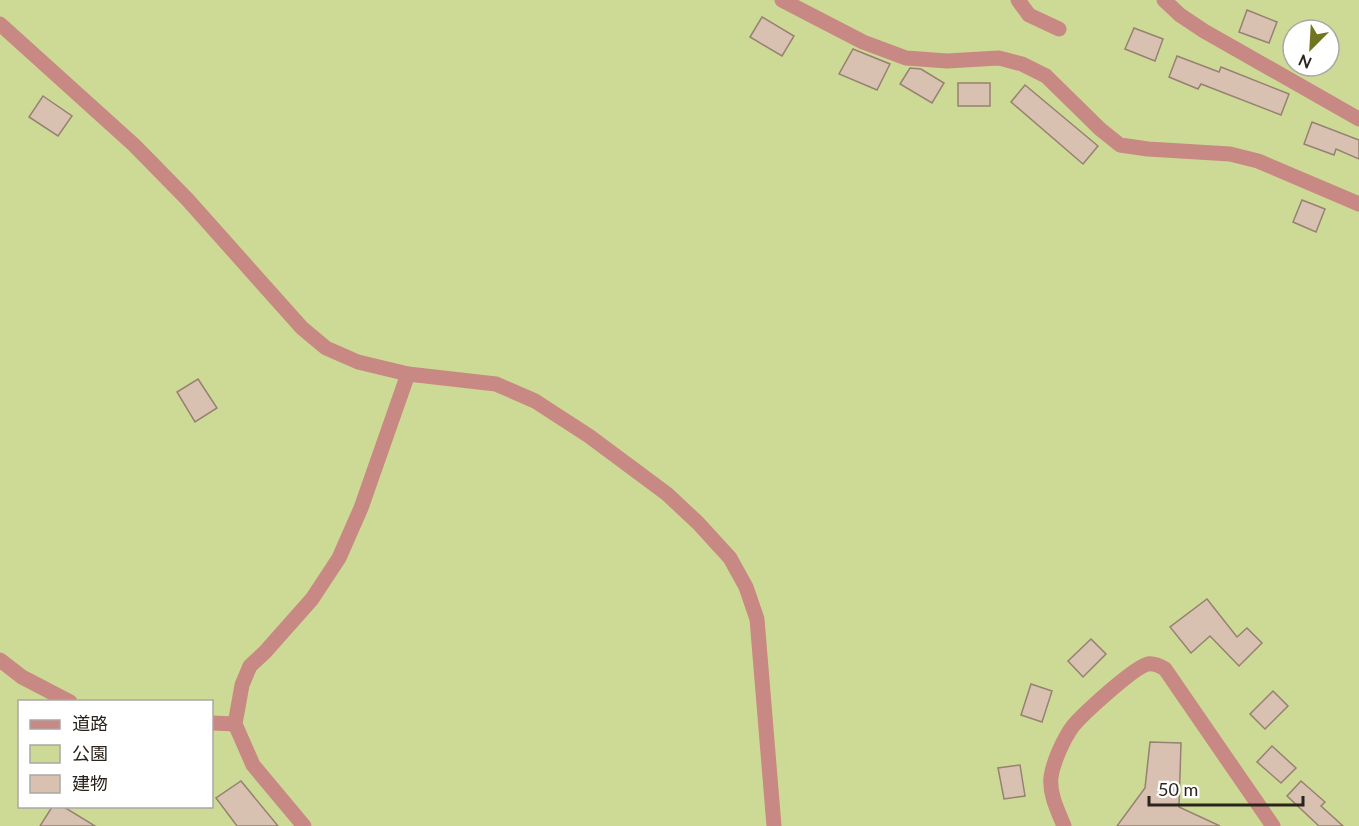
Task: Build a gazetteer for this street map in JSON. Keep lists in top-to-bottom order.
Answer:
{
  "legend": ["道路", "公園", "建物"],
  "scale_bar": "50 m",
  "north": "bottom left"
}
